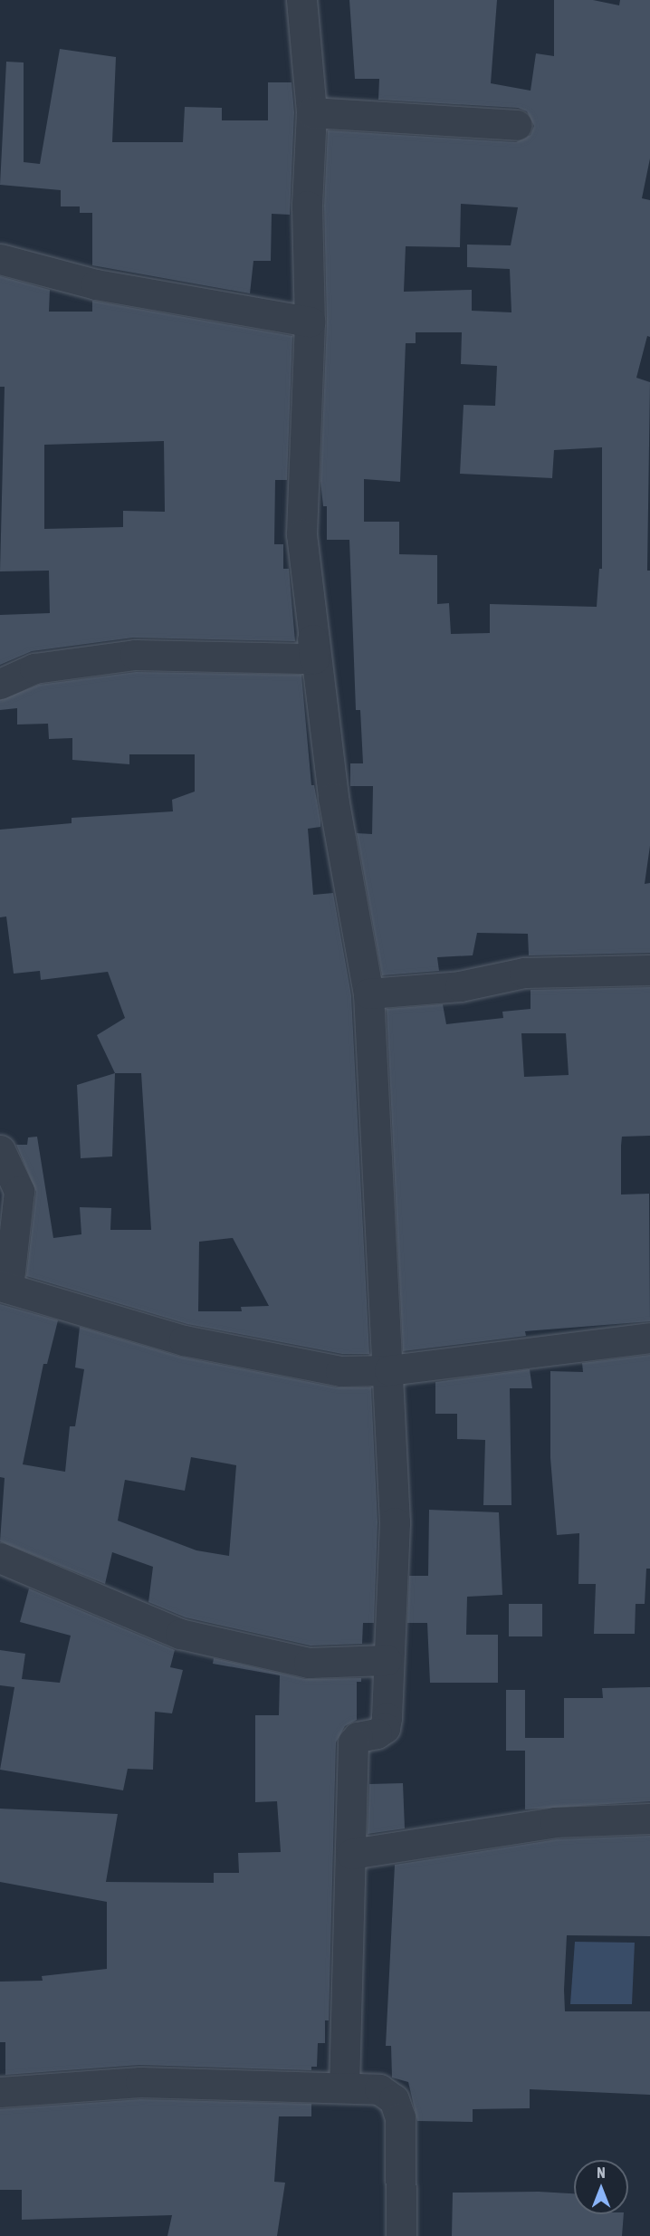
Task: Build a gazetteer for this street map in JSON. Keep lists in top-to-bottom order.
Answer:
{
  "north": "top"
}
